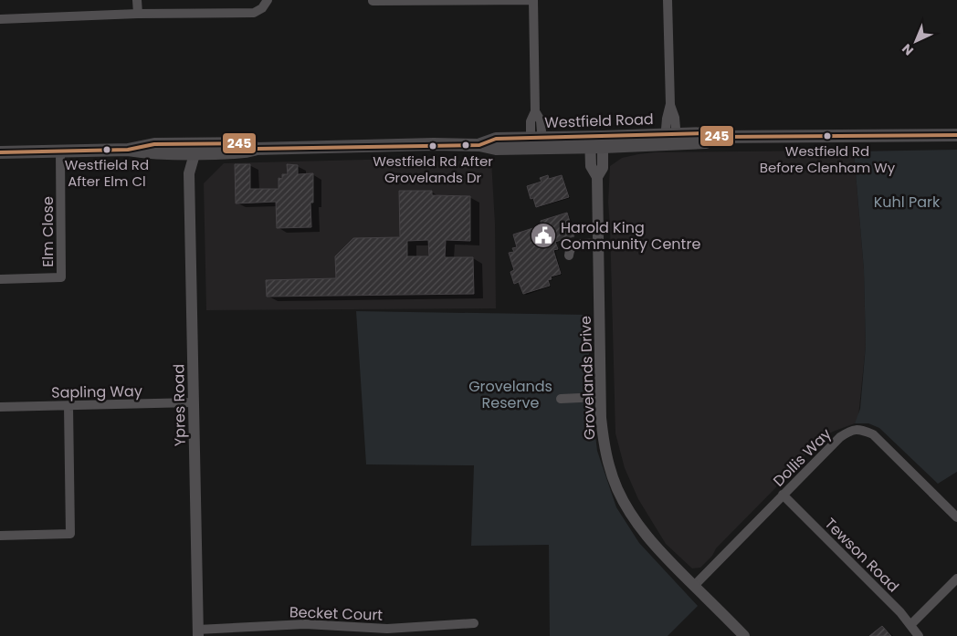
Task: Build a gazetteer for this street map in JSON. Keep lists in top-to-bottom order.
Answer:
{
  "streets": {
    "main road": ["Westfield Road"],
    "street": [
      "Elm Close",
      "Grovelands Drive",
      "Sapling Way",
      "Ypres Road",
      "Dollis Way",
      "Tewson Road",
      "Becket Court"
    ]
  },
  "crossings": [
    ["Westfield Road", "Elm Close"],
    ["Westfield Road", "Grovelands Drive"],
    ["Westfield Road", "Ypres Road"],
    ["Grovelands Drive", "Dollis Way"],
    ["Sapling Way", "Ypres Road"],
    ["Ypres Road", "Becket Court"],
    ["Dollis Way", "Tewson Road"]
  ],
  "parks": ["Kuhl Park", "Grovelands Reserve"],
  "places": {
    "other": ["Westfield Rd Before Clenham Wy", "Westfield Rd After Grovelands Dr", "Westfield Rd After Elm Cl"],
    "public building": ["Harold King Community Centre"]
  },
  "lines": ["transit line 245"],
  "north": "bottom left"
}
